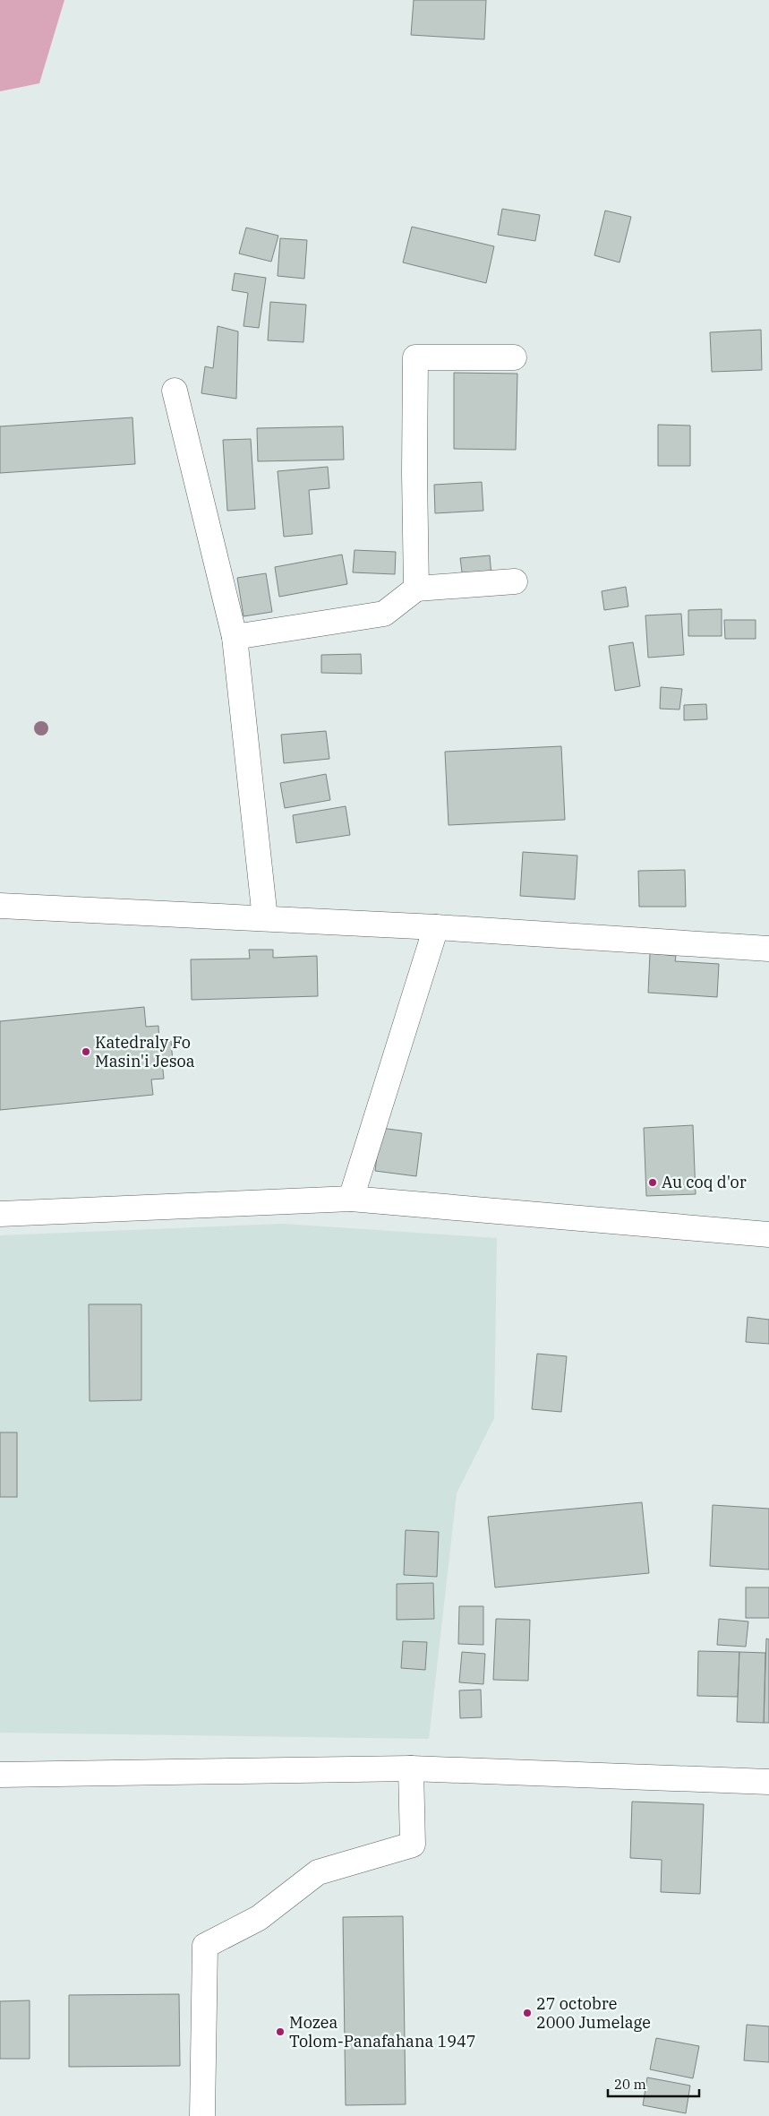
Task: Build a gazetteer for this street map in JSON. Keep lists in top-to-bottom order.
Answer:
{
  "places": [
    "Katedraly Fo Masin'i Jesoa",
    "Au coq d'or",
    "27 octobre 2000 Jumelage",
    "Mozea Tolom-Panafahana 1947"
  ],
  "scale_bar": "20 m"
}
